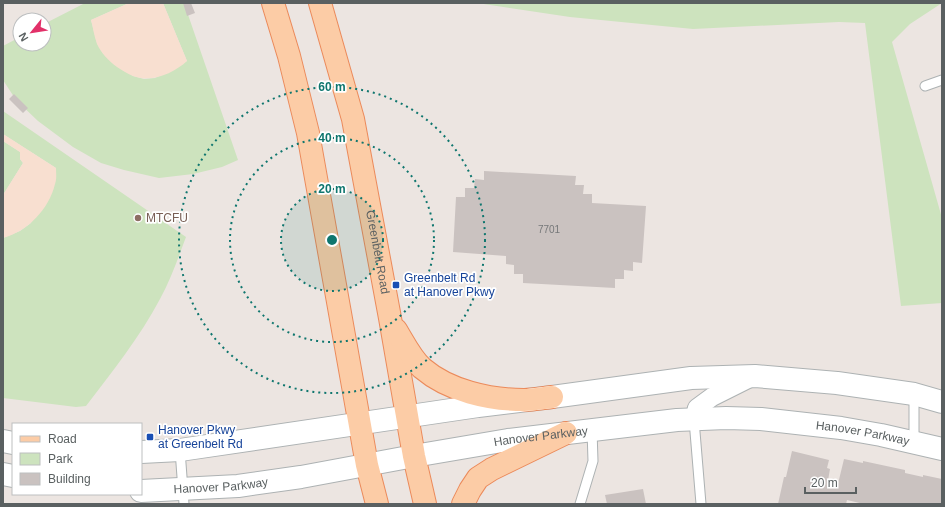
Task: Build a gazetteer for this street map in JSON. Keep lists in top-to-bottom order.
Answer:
{
  "streets": {
    "main road": ["Greenbelt Road"],
    "street": ["Hanover Parkway"]
  },
  "crossings": [
    ["Greenbelt Road", "Hanover Parkway"]
  ],
  "places": {
    "other": ["MTCFU"],
    "transit": ["Greenbelt Rd at Hanover Pkwy", "Hanover Pkwy at Greenbelt Rd"]
  },
  "house_numbers": ["7701"],
  "legend": ["Road", "Park", "Building"],
  "scale_bar": "20 m",
  "north": "bottom left",
  "rings": ["60 m", "40 m", "20 m"]
}
